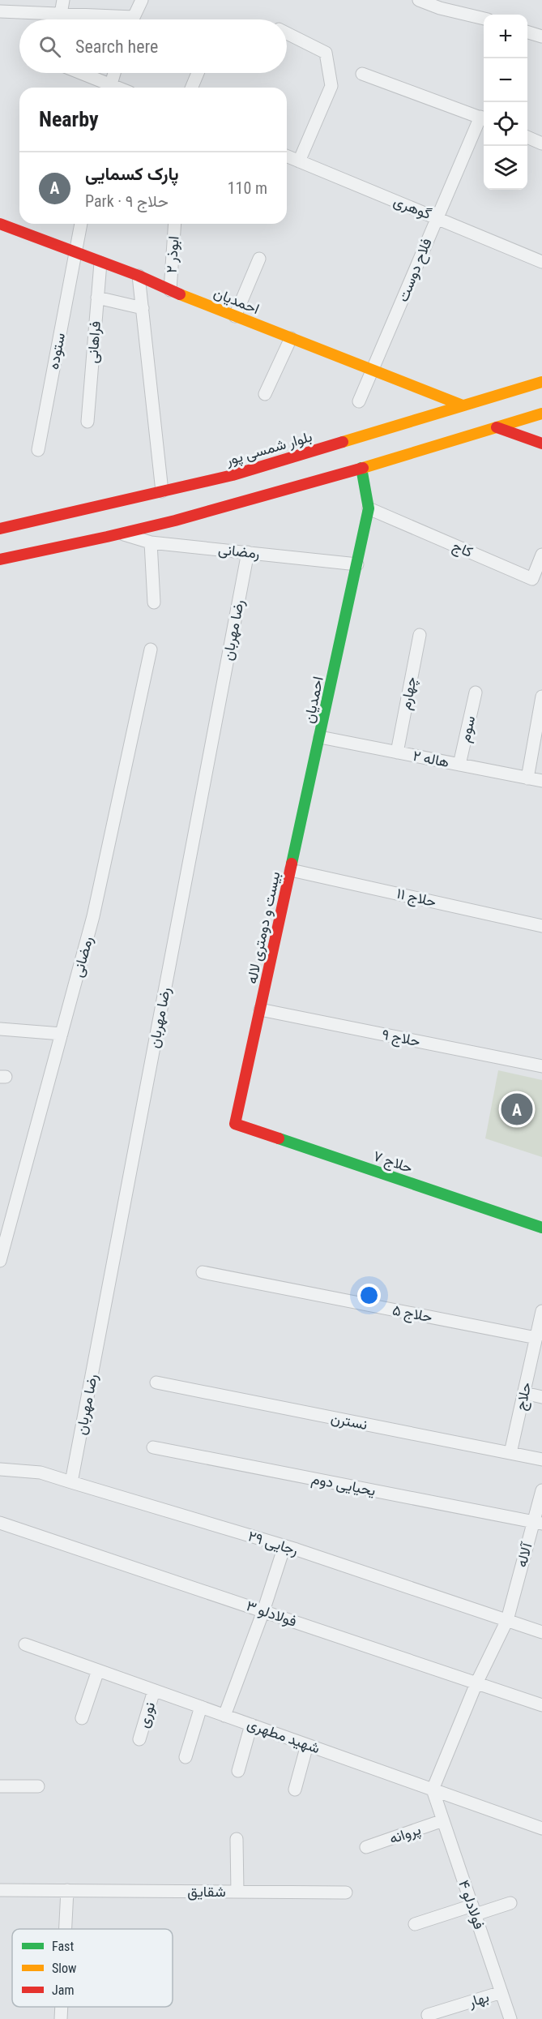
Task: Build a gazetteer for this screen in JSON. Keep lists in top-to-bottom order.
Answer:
{
  "streets": {
    "street": [
      "گوهری",
      "ابوذر ۲",
      "فلاح دوست",
      "احمدیان",
      "فراهانی",
      "ستوده",
      "بلوار شمسی پور",
      "کاج",
      "رمضانی",
      "رضا مهربان",
      "چهارم",
      "سوم",
      "هاله ۲",
      "حلاج ۱۱",
      "بیست و دومتری لاله",
      "حلاج ۹",
      "حلاج ۷",
      "حلاج ۵",
      "حلاج",
      "نسترن",
      "یحیایی دوم",
      "رجایی ۲۹",
      "آلاله",
      "فولادلو ۳",
      "نوری",
      "شهید مطهری",
      "پروانه",
      "شقایق",
      "فولادلو ۴",
      "بهار"
    ]
  },
  "crossings": [
    ["گوهری", "فلاح دوست"],
    ["ابوذر ۲", "احمدیان"],
    ["فلاح دوست", "احمدیان"],
    ["احمدیان", "فراهانی"],
    ["احمدیان", "ستوده"],
    ["احمدیان", "بلوار شمسی پور"],
    ["احمدیان", "کاج"],
    ["احمدیان", "رمضانی"],
    ["احمدیان", "هاله ۲"],
    ["احمدیان", "بیست و دومتری لاله"],
    ["رمضانی", "رضا مهربان"],
    ["رضا مهربان", "رجایی ۲۹"],
    ["چهارم", "هاله ۲"],
    ["سوم", "هاله ۲"],
    ["هاله ۲", "بیست و دومتری لاله"],
    ["حلاج ۱۱", "بیست و دومتری لاله"],
    ["بیست و دومتری لاله", "حلاج ۹"],
    ["بیست و دومتری لاله", "حلاج ۷"],
    ["حلاج ۵", "حلاج"],
    ["حلاج", "نسترن"],
    ["یحیایی دوم", "آلاله"],
    ["رجایی ۲۹", "آلاله"],
    ["آلاله", "فولادلو ۳"],
    ["آلاله", "شهید مطهری"],
    ["آلاله", "فولادلو ۴"],
    ["نوری", "شهید مطهری"],
    ["شهید مطهری", "فولادلو ۴"],
    ["پروانه", "فولادلو ۴"],
    ["فولادلو ۴", "بهار"]
  ],
  "legend": ["Fast", "Slow", "Jam"],
  "page": {
    "map_buttons": ["+", "−"],
    "search": "Search here",
    "heading": "Nearby",
    "list": [
      {
        "mark": "A",
        "name": "پارک کسمایی",
        "note": "Park · حلاج ۹",
        "value": "110 m"
      }
    ],
    "pins": "A"
  }
}
